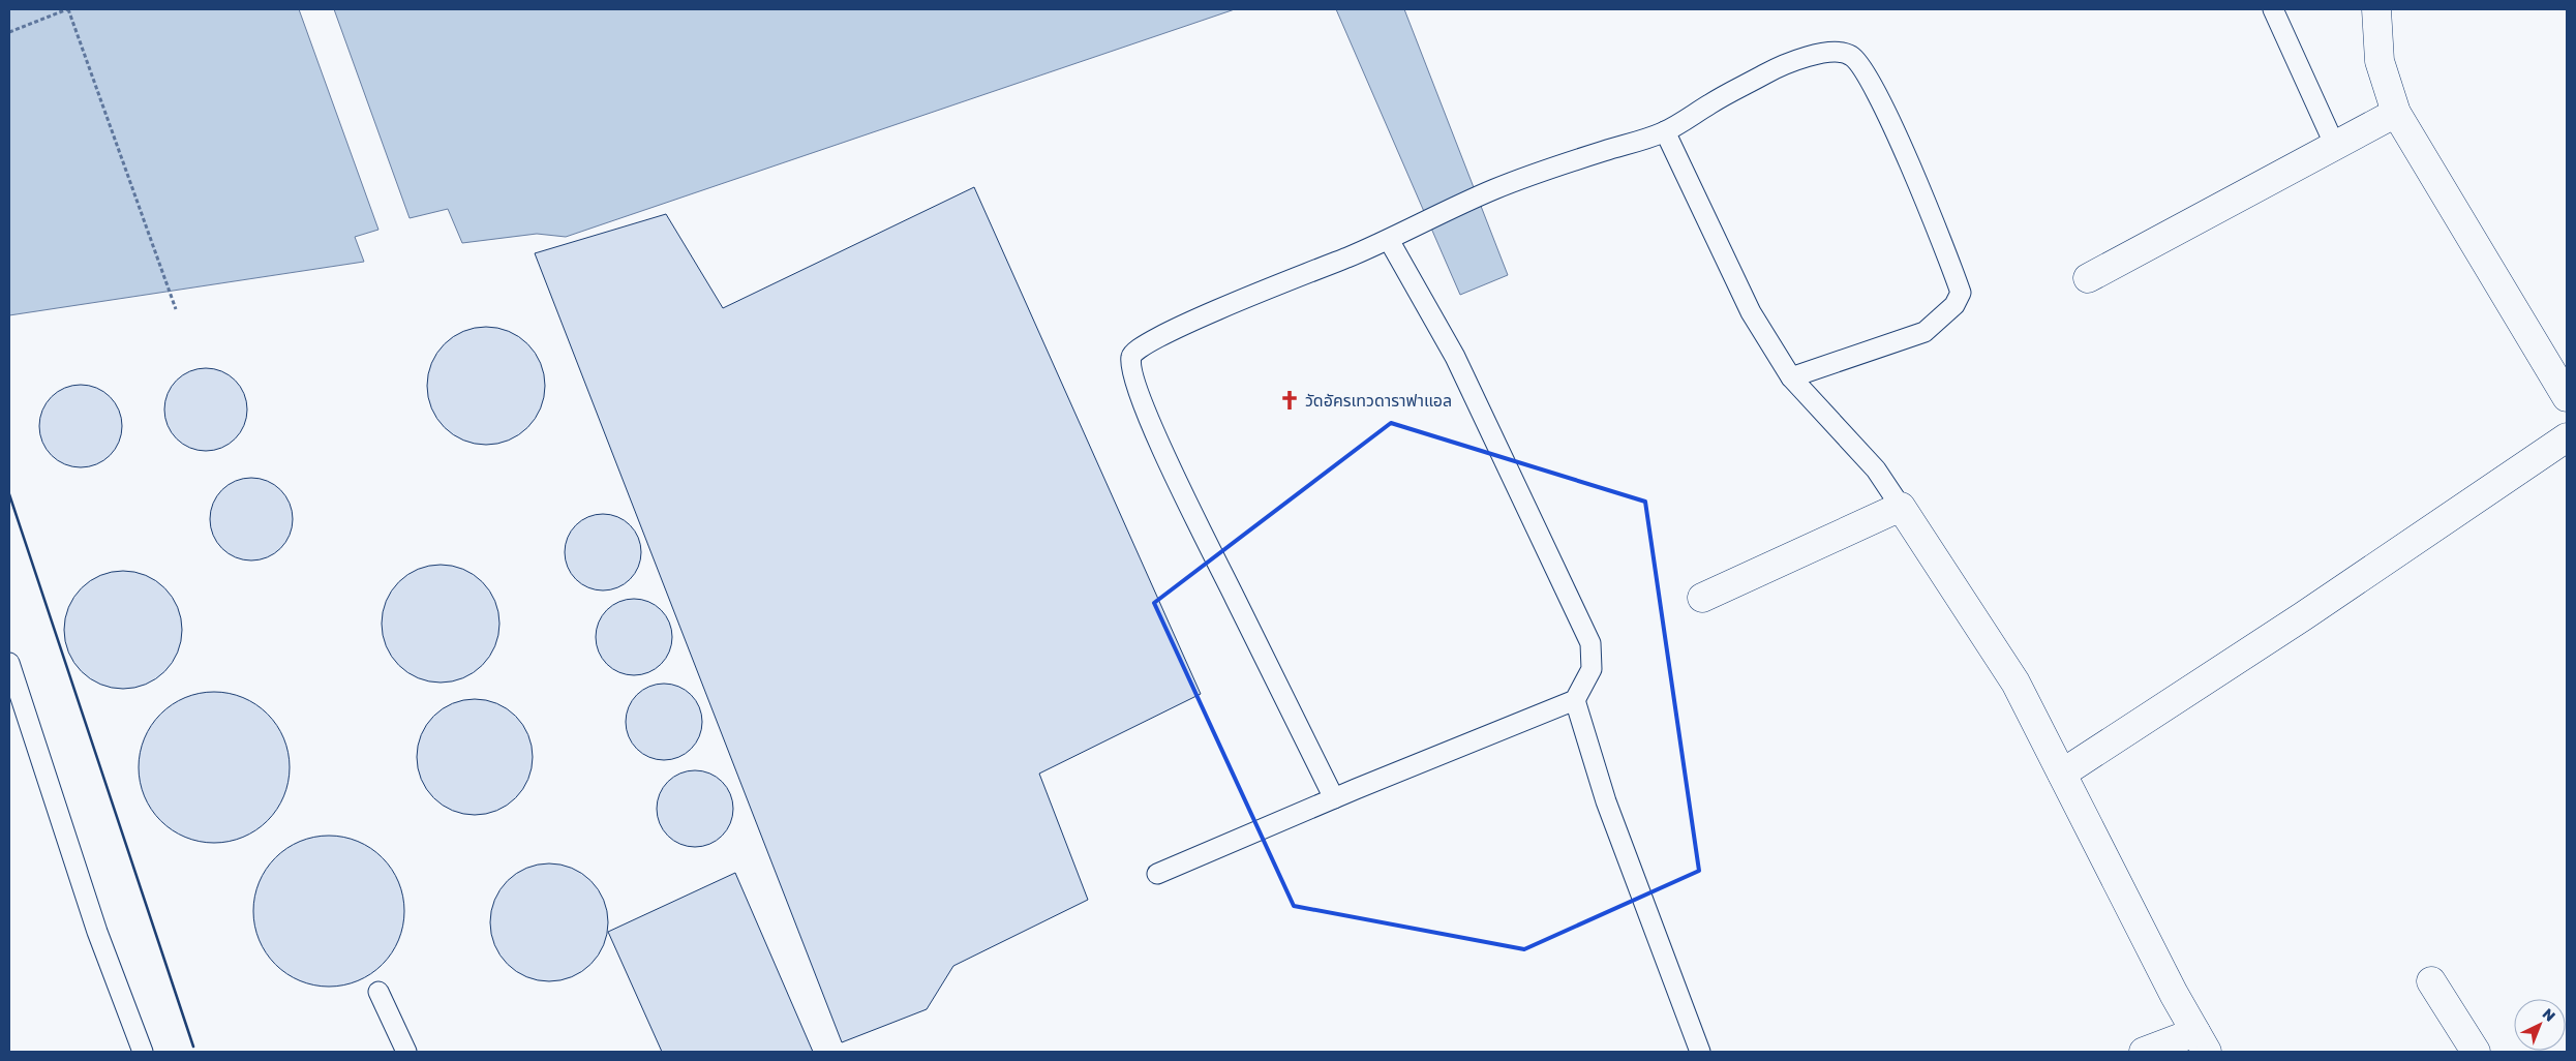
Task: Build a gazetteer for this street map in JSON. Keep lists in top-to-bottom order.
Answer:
{
  "places": {
    "church": ["วัดอัครเทวดาราฟาแอล"]
  },
  "north": "top right"
}
